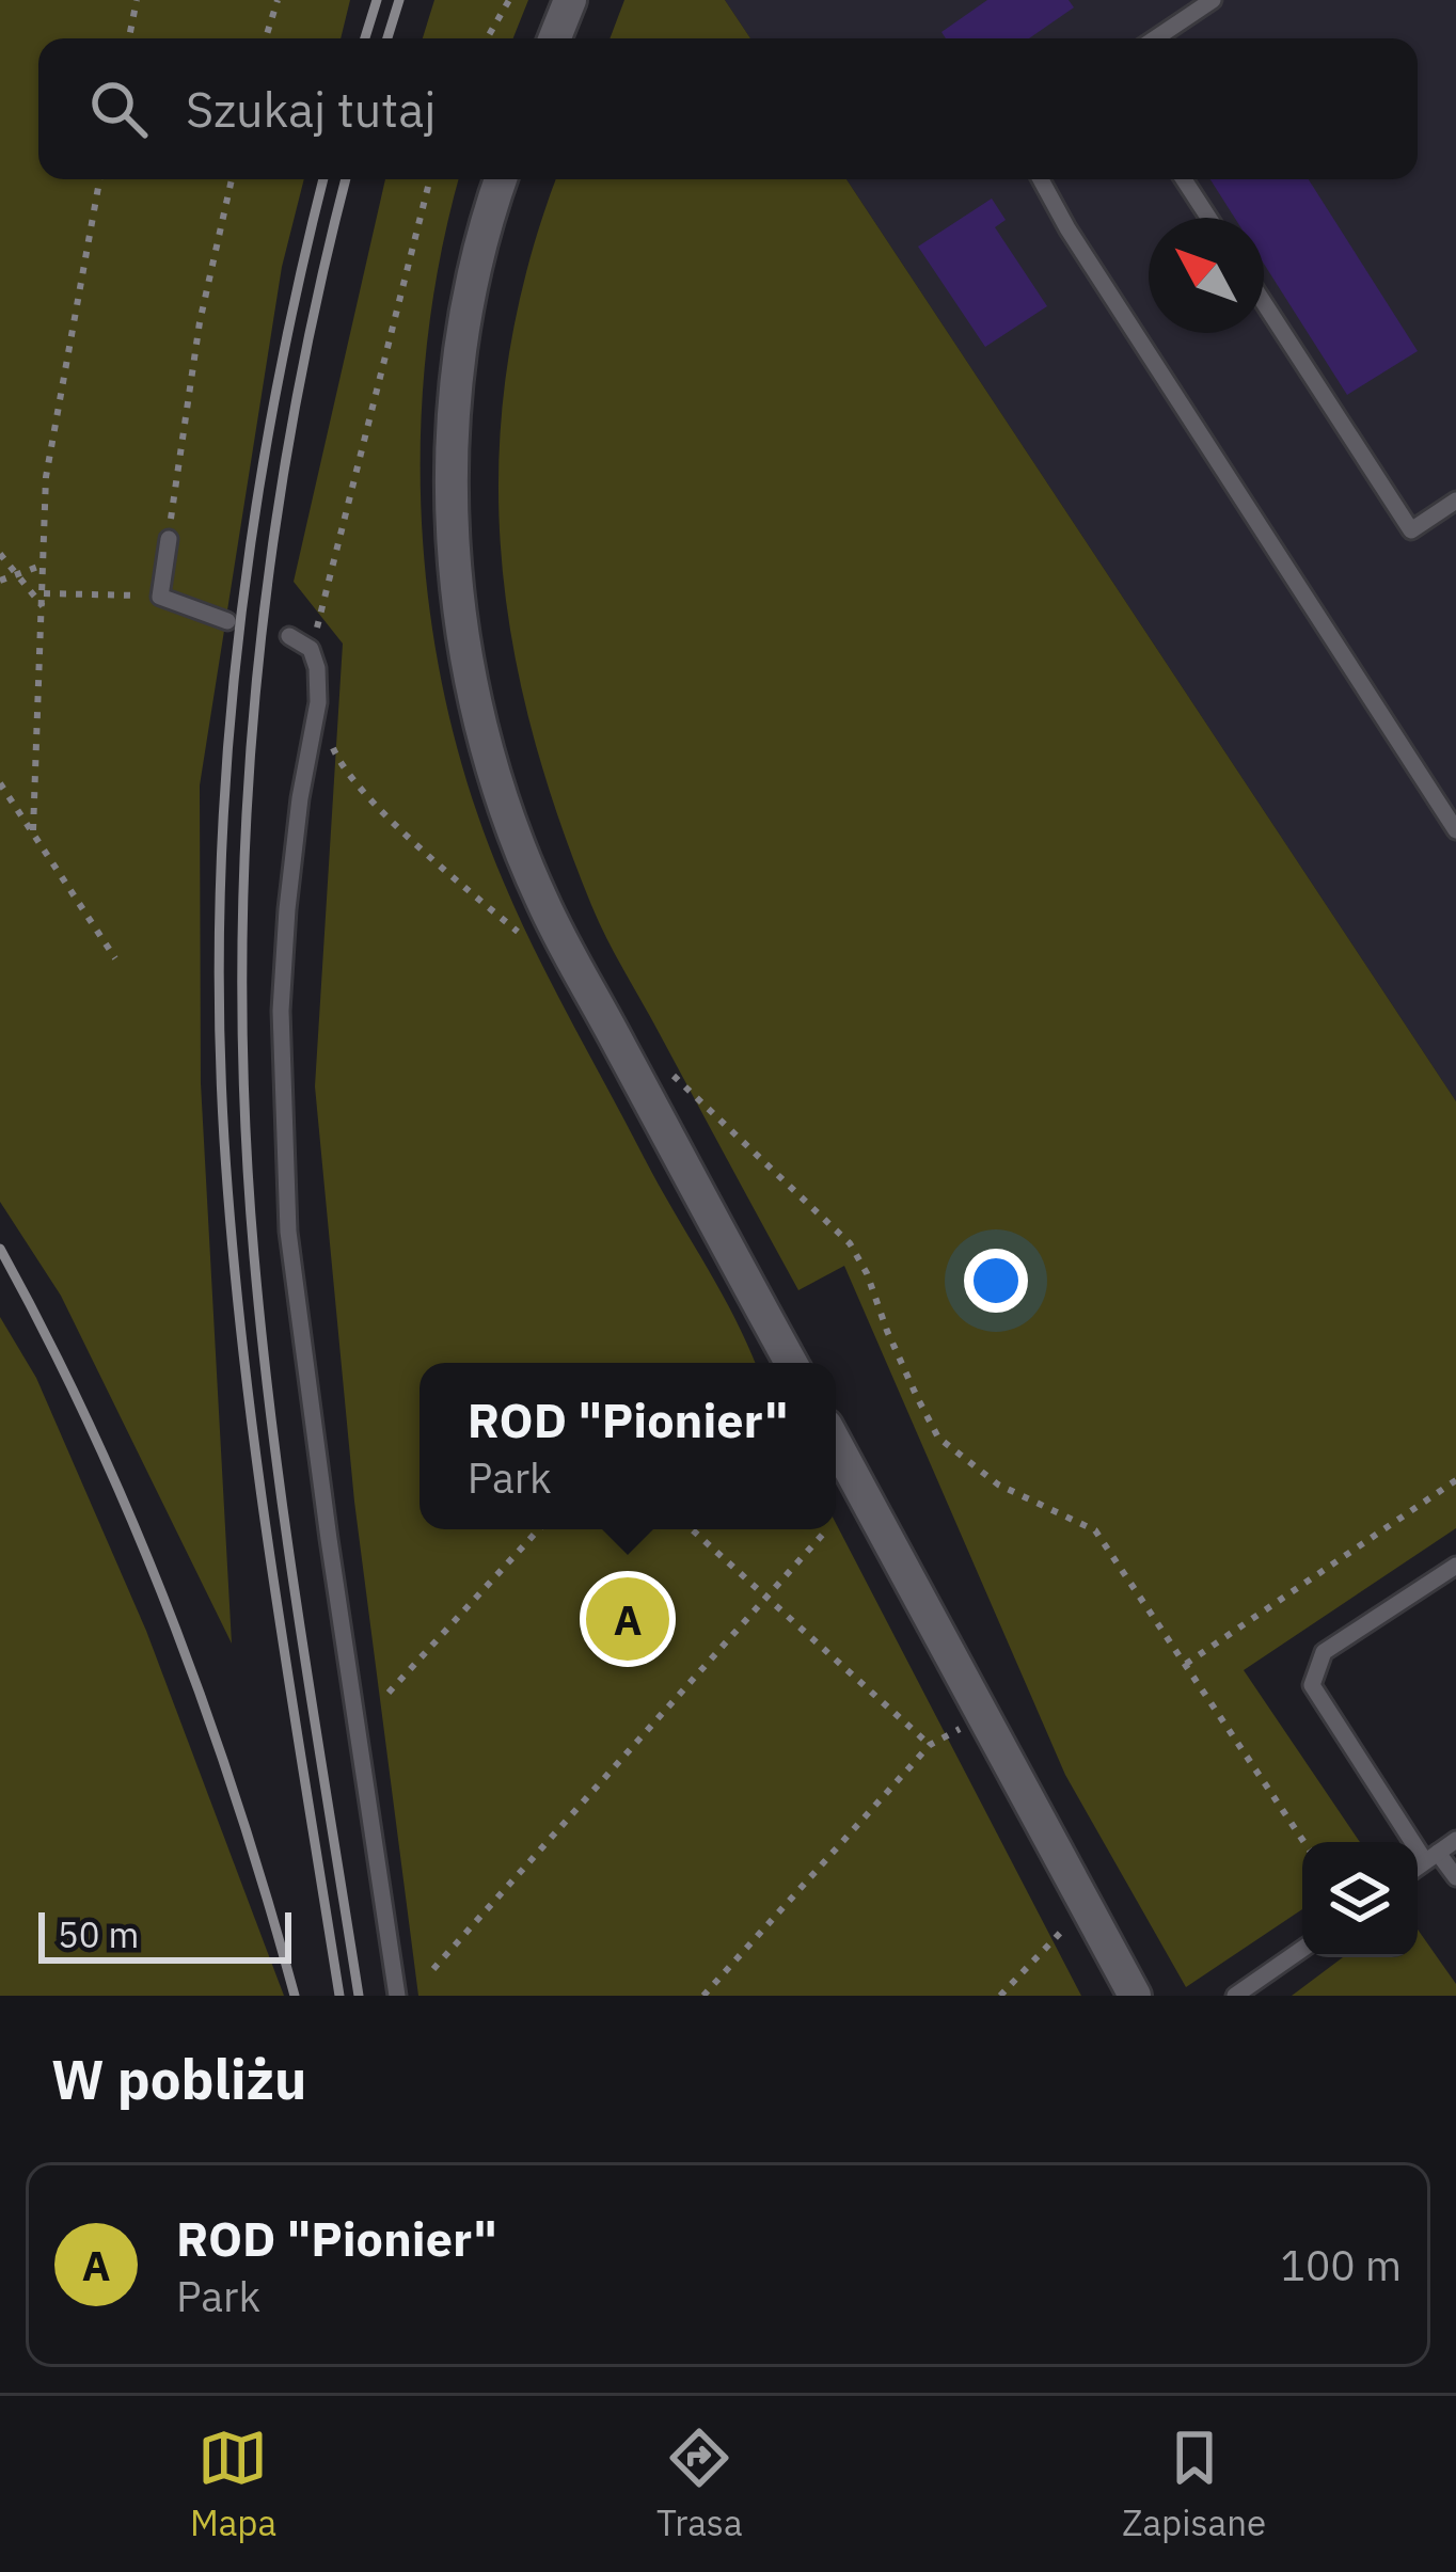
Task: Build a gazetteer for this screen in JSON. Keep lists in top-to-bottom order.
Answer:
{
  "scale_bar": "50 m",
  "north": "top left",
  "page": {
    "search": "Szukaj tutaj",
    "popup": ["ROD \"Pionier\"", "Park"],
    "pins": "A",
    "scale": "50 m",
    "heading": "W pobliżu",
    "list": [
      {
        "mark": "A",
        "name": "ROD \"Pionier\"",
        "note": "Park",
        "value": "100 m"
      }
    ],
    "nav": ["Mapa", "Trasa", "Zapisane"]
  }
}
